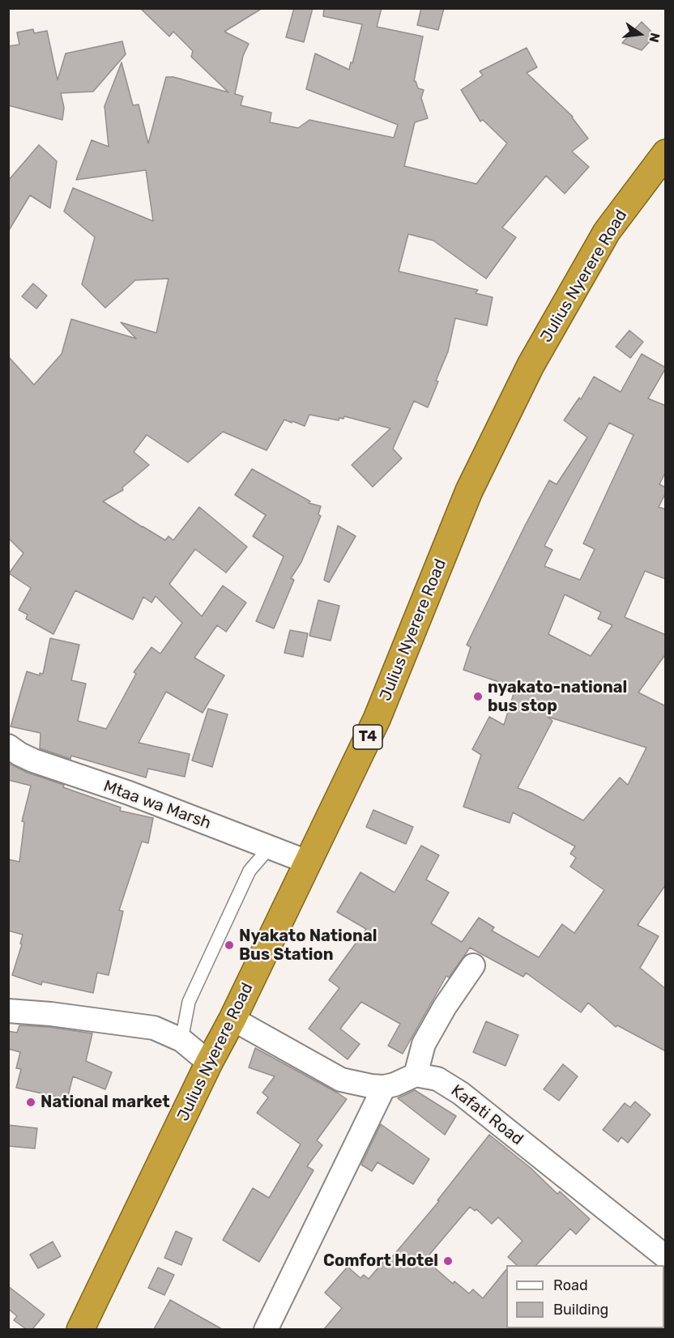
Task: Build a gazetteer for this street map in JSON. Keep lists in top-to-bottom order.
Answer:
{
  "streets": {
    "highway": ["Julius Nyerere Road", "T4"],
    "street": ["Mtaa wa Marsh", "Kafati Road"]
  },
  "crossings": [
    ["Julius Nyerere Road", "Mtaa wa Marsh"]
  ],
  "places": [
    "nyakato-national bus stop",
    "Nyakato National Bus Station",
    "National market",
    "Comfort Hotel"
  ],
  "legend": ["Road", "Building"],
  "north": "right"
}
